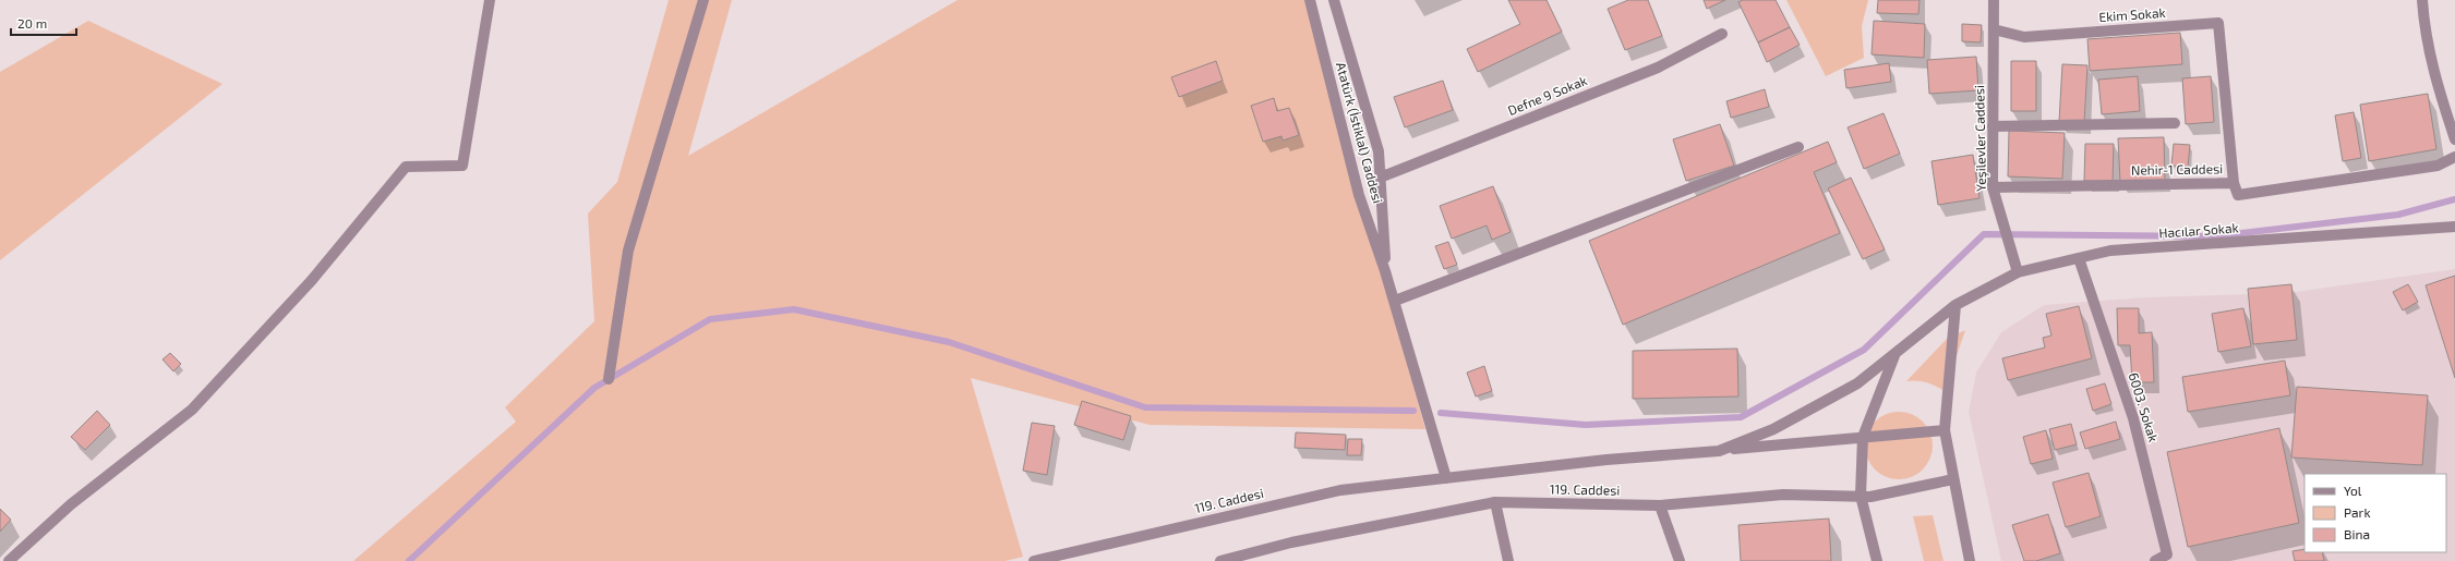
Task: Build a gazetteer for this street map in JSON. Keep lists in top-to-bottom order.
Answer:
{
  "streets": {
    "street": [
      "Ekim Sokak",
      "Defne 9 Sokak",
      "Atatürk (İstiklal) Caddesi",
      "Yeşilevler Caddesi",
      "Nehir-1 Caddesi",
      "Hacılar Sokak",
      "6003. Sokak",
      "119. Caddesi"
    ]
  },
  "crossings": [
    ["Ekim Sokak", "Yeşilevler Caddesi"],
    ["Ekim Sokak", "Nehir-1 Caddesi"],
    ["Defne 9 Sokak", "Atatürk (İstiklal) Caddesi"],
    ["Atatürk (İstiklal) Caddesi", "119. Caddesi"],
    ["Yeşilevler Caddesi", "Nehir-1 Caddesi"],
    ["Yeşilevler Caddesi", "Hacılar Sokak"],
    ["Hacılar Sokak", "6003. Sokak"],
    ["Hacılar Sokak", "119. Caddesi"]
  ],
  "legend": ["Yol", "Park", "Bina"],
  "scale_bar": "20 m"
}
